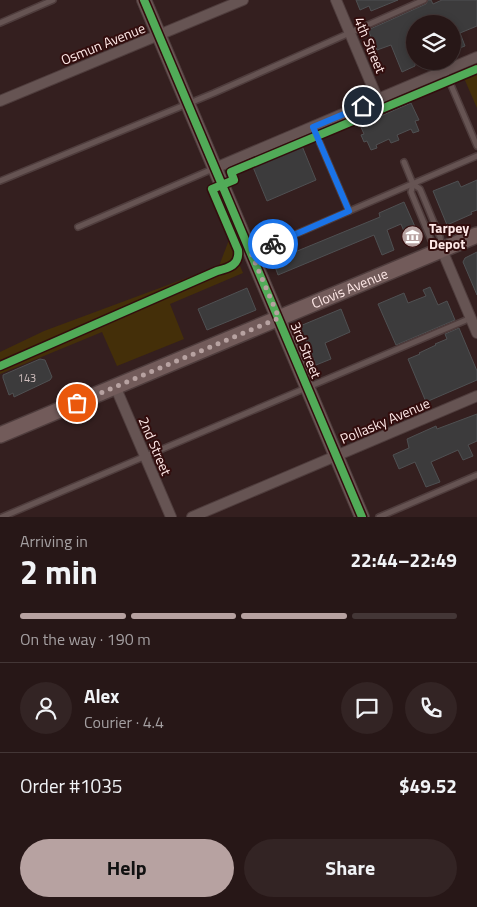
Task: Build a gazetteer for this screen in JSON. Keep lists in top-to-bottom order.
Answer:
{
  "streets": {
    "main road": ["Clovis Avenue"],
    "street": [
      "Osmun Avenue",
      "4th Street",
      "3rd Street",
      "Pollasky Avenue",
      "2nd Street"
    ]
  },
  "crossings": [
    ["Osmun Avenue", "3rd Street"],
    ["Clovis Avenue", "3rd Street"],
    ["Clovis Avenue", "2nd Street"],
    ["3rd Street", "Pollasky Avenue"]
  ],
  "places": {
    "museum": ["Tarpey Depot"]
  },
  "house_numbers": ["143"],
  "page": {
    "heading": ["2 min", "Arriving in", "22:44–22:49"],
    "panel": [
      "Alex",
      "Courier · 4.4",
      "Order #1035",
      "$49.52"
    ],
    "bar": "On the way · 190 m",
    "buttons": ["Help", "Share"]
  }
}
